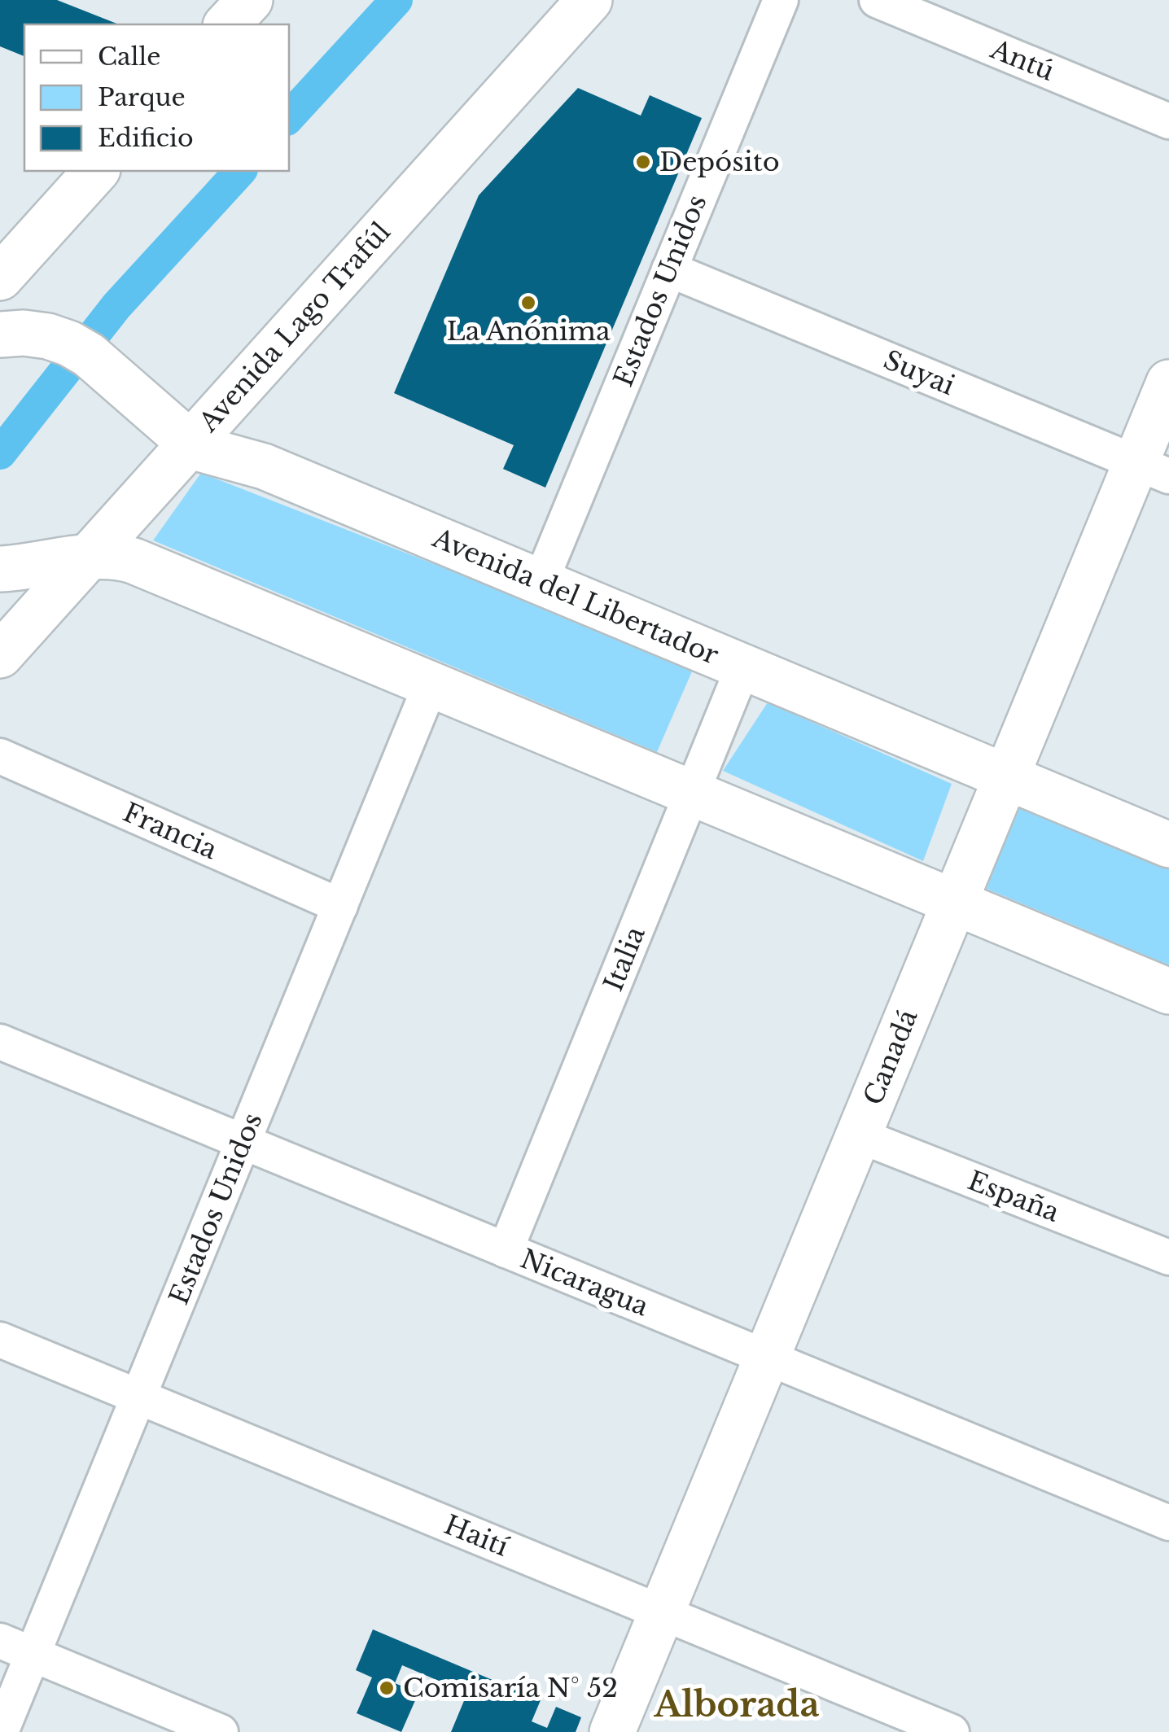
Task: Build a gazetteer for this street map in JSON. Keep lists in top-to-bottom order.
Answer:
{
  "streets": {
    "main road": ["Avenida Lago Trafúl", "Avenida del Libertador", "Canadá"],
    "street": [
      "Antú",
      "Estados Unidos",
      "Suyai",
      "Francia",
      "Italia",
      "España",
      "Nicaragua",
      "Haití"
    ]
  },
  "crossings": [
    ["Estados Unidos", "Suyai"],
    ["Estados Unidos", "Avenida del Libertador"],
    ["Estados Unidos", "Francia"],
    ["Estados Unidos", "Nicaragua"],
    ["Estados Unidos", "Haití"],
    ["Avenida Lago Trafúl", "Avenida del Libertador"],
    ["Suyai", "Canadá"],
    ["Avenida del Libertador", "Italia"],
    ["Avenida del Libertador", "Canadá"],
    ["Italia", "Nicaragua"],
    ["Canadá", "España"],
    ["Canadá", "Nicaragua"],
    ["Canadá", "Haití"]
  ],
  "districts": ["Alborada"],
  "places": ["Depósito", "La Anónima", "Comisaría N° 52"],
  "legend": ["Calle", "Parque", "Edificio"]
}
